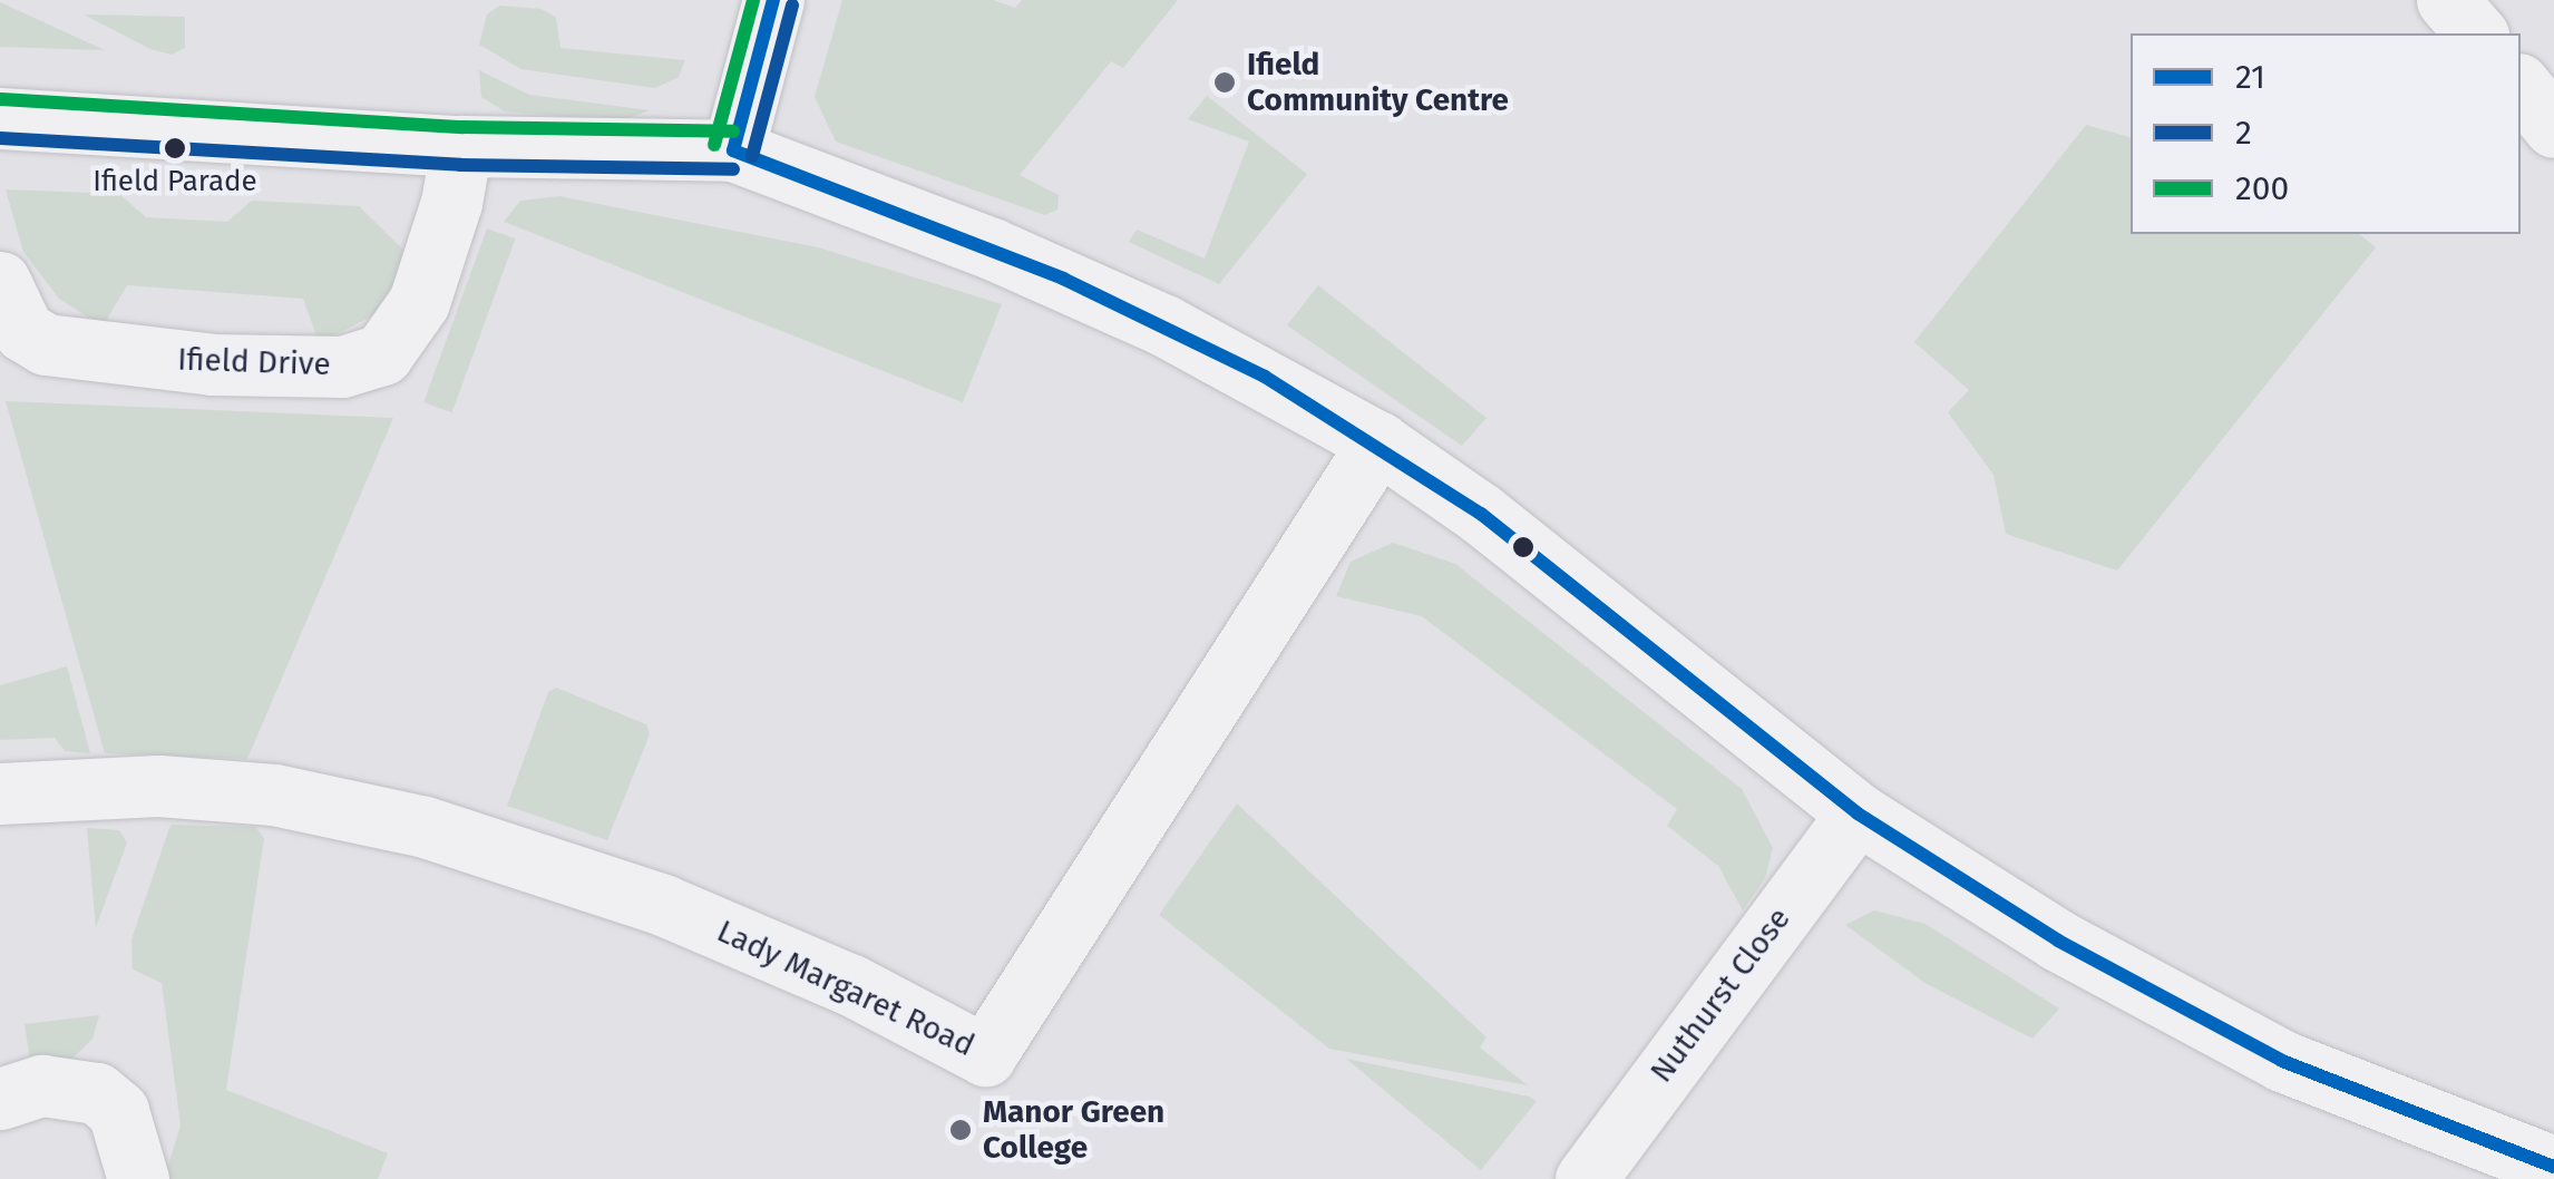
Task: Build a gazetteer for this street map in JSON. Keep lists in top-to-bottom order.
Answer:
{
  "streets": {
    "street": ["Ifield Drive", "Lady Margaret Road", "Nuthurst Close"]
  },
  "places": ["Ifield Community Centre", "Ifield Parade", "Manor Green College"],
  "lines": ["transit line 21", "transit line 200", "transit line 2"],
  "legend": ["21", "2", "200"]
}
